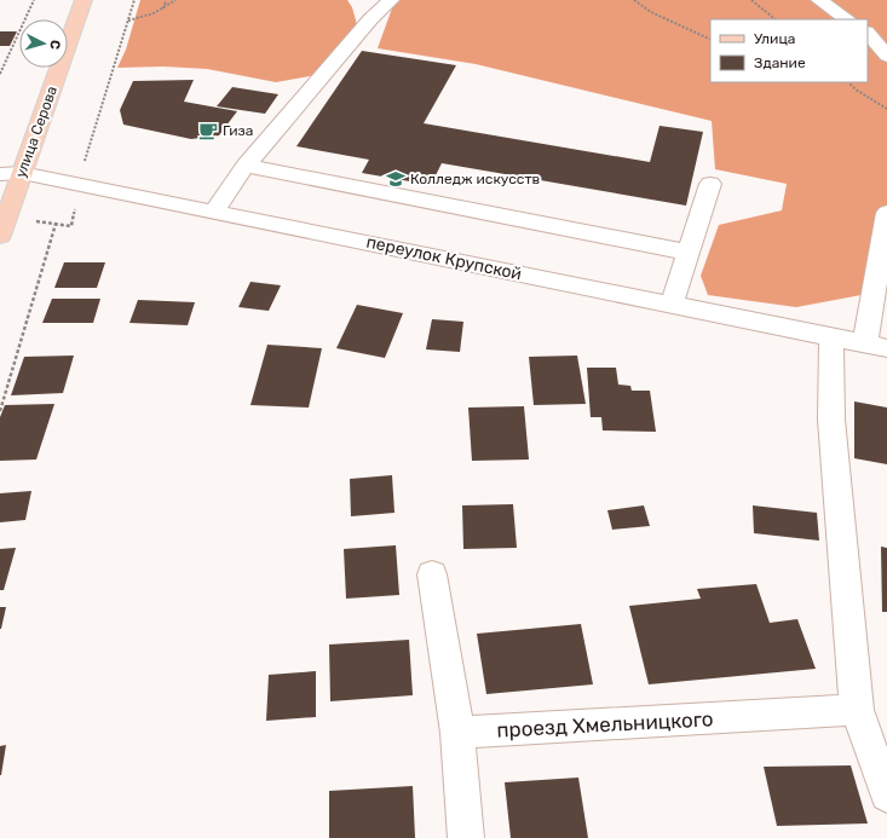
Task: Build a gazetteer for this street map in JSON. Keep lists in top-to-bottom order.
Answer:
{
  "streets": {
    "main road": ["улица Серова"],
    "street": ["переулок Крупской", "проезд Хмельницкого"]
  },
  "crossings": [
    ["улица Серова", "переулок Крупской"]
  ],
  "places": {
    "cafe": ["Гиза"],
    "school or university": ["Колледж искусств"]
  },
  "legend": ["Улица", "Здание"],
  "north": "right"
}
